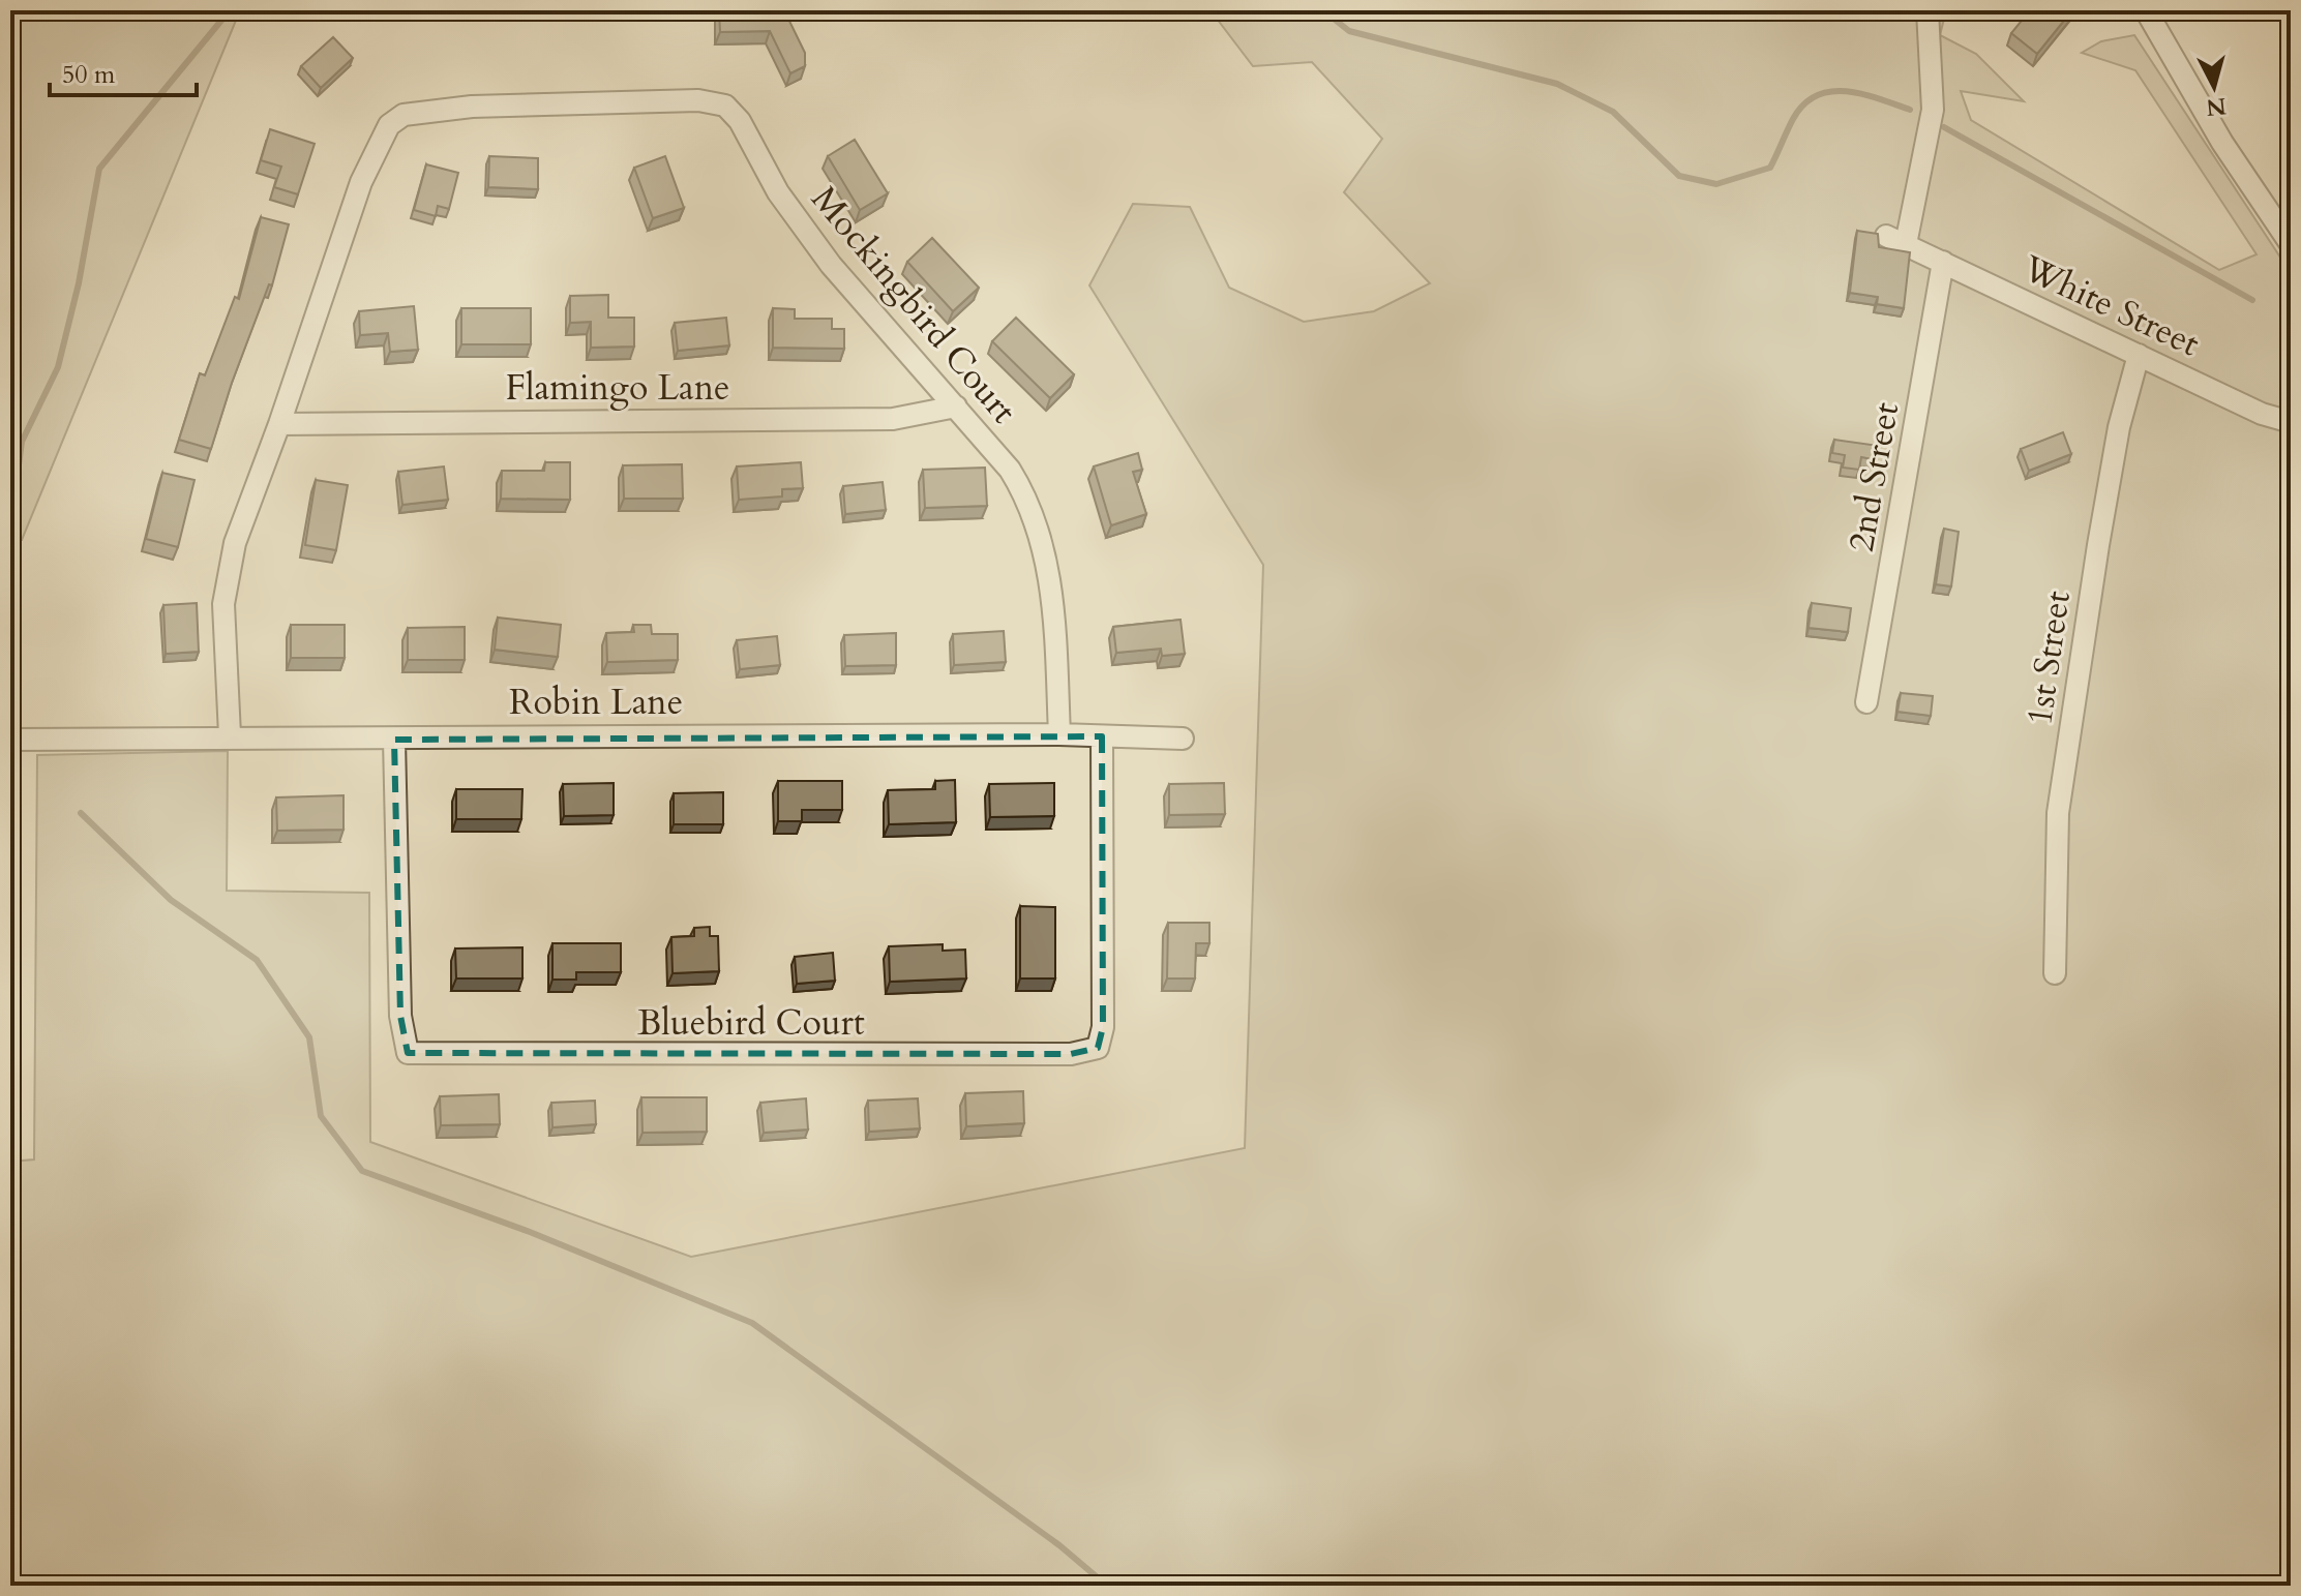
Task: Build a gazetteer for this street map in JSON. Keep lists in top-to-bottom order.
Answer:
{
  "streets": {
    "street": [
      "Mockingbird Court",
      "White Street",
      "Flamingo Lane",
      "2nd Street",
      "1st Street",
      "Robin Lane",
      "Bluebird Court"
    ]
  },
  "crossings": [
    ["Mockingbird Court", "Flamingo Lane"],
    ["Mockingbird Court", "Robin Lane"],
    ["White Street", "2nd Street"],
    ["White Street", "1st Street"],
    ["Robin Lane", "Bluebird Court"]
  ],
  "scale_bar": "50 m",
  "north": "bottom"
}
